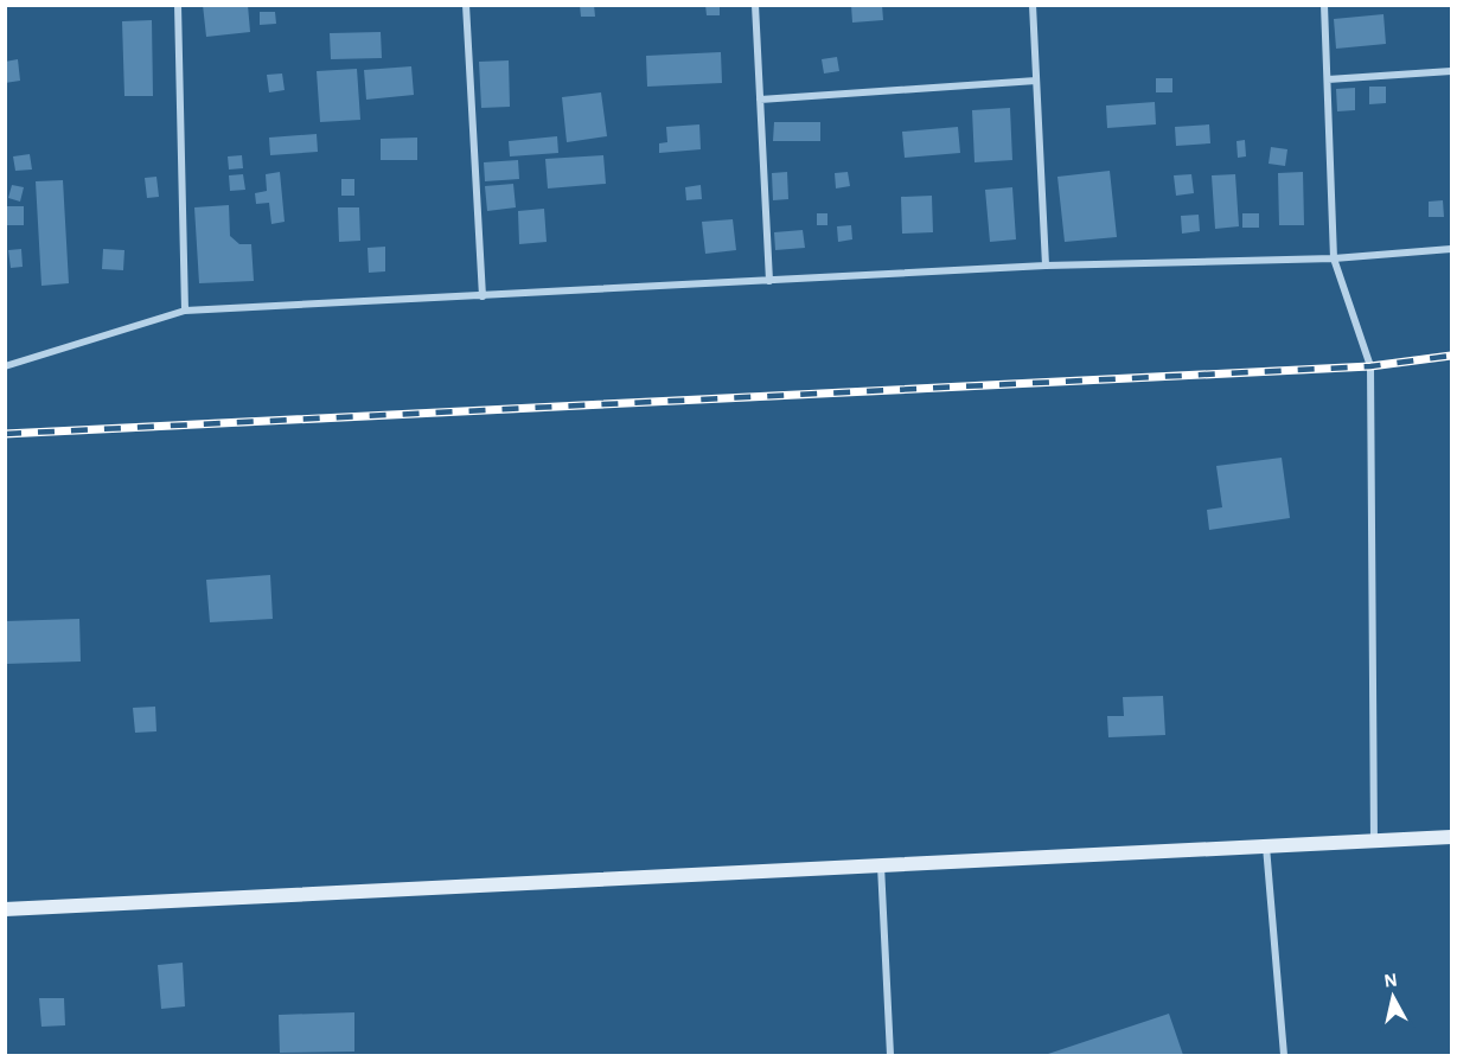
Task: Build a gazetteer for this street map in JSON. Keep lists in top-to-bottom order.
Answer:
{
  "north": "top"
}
